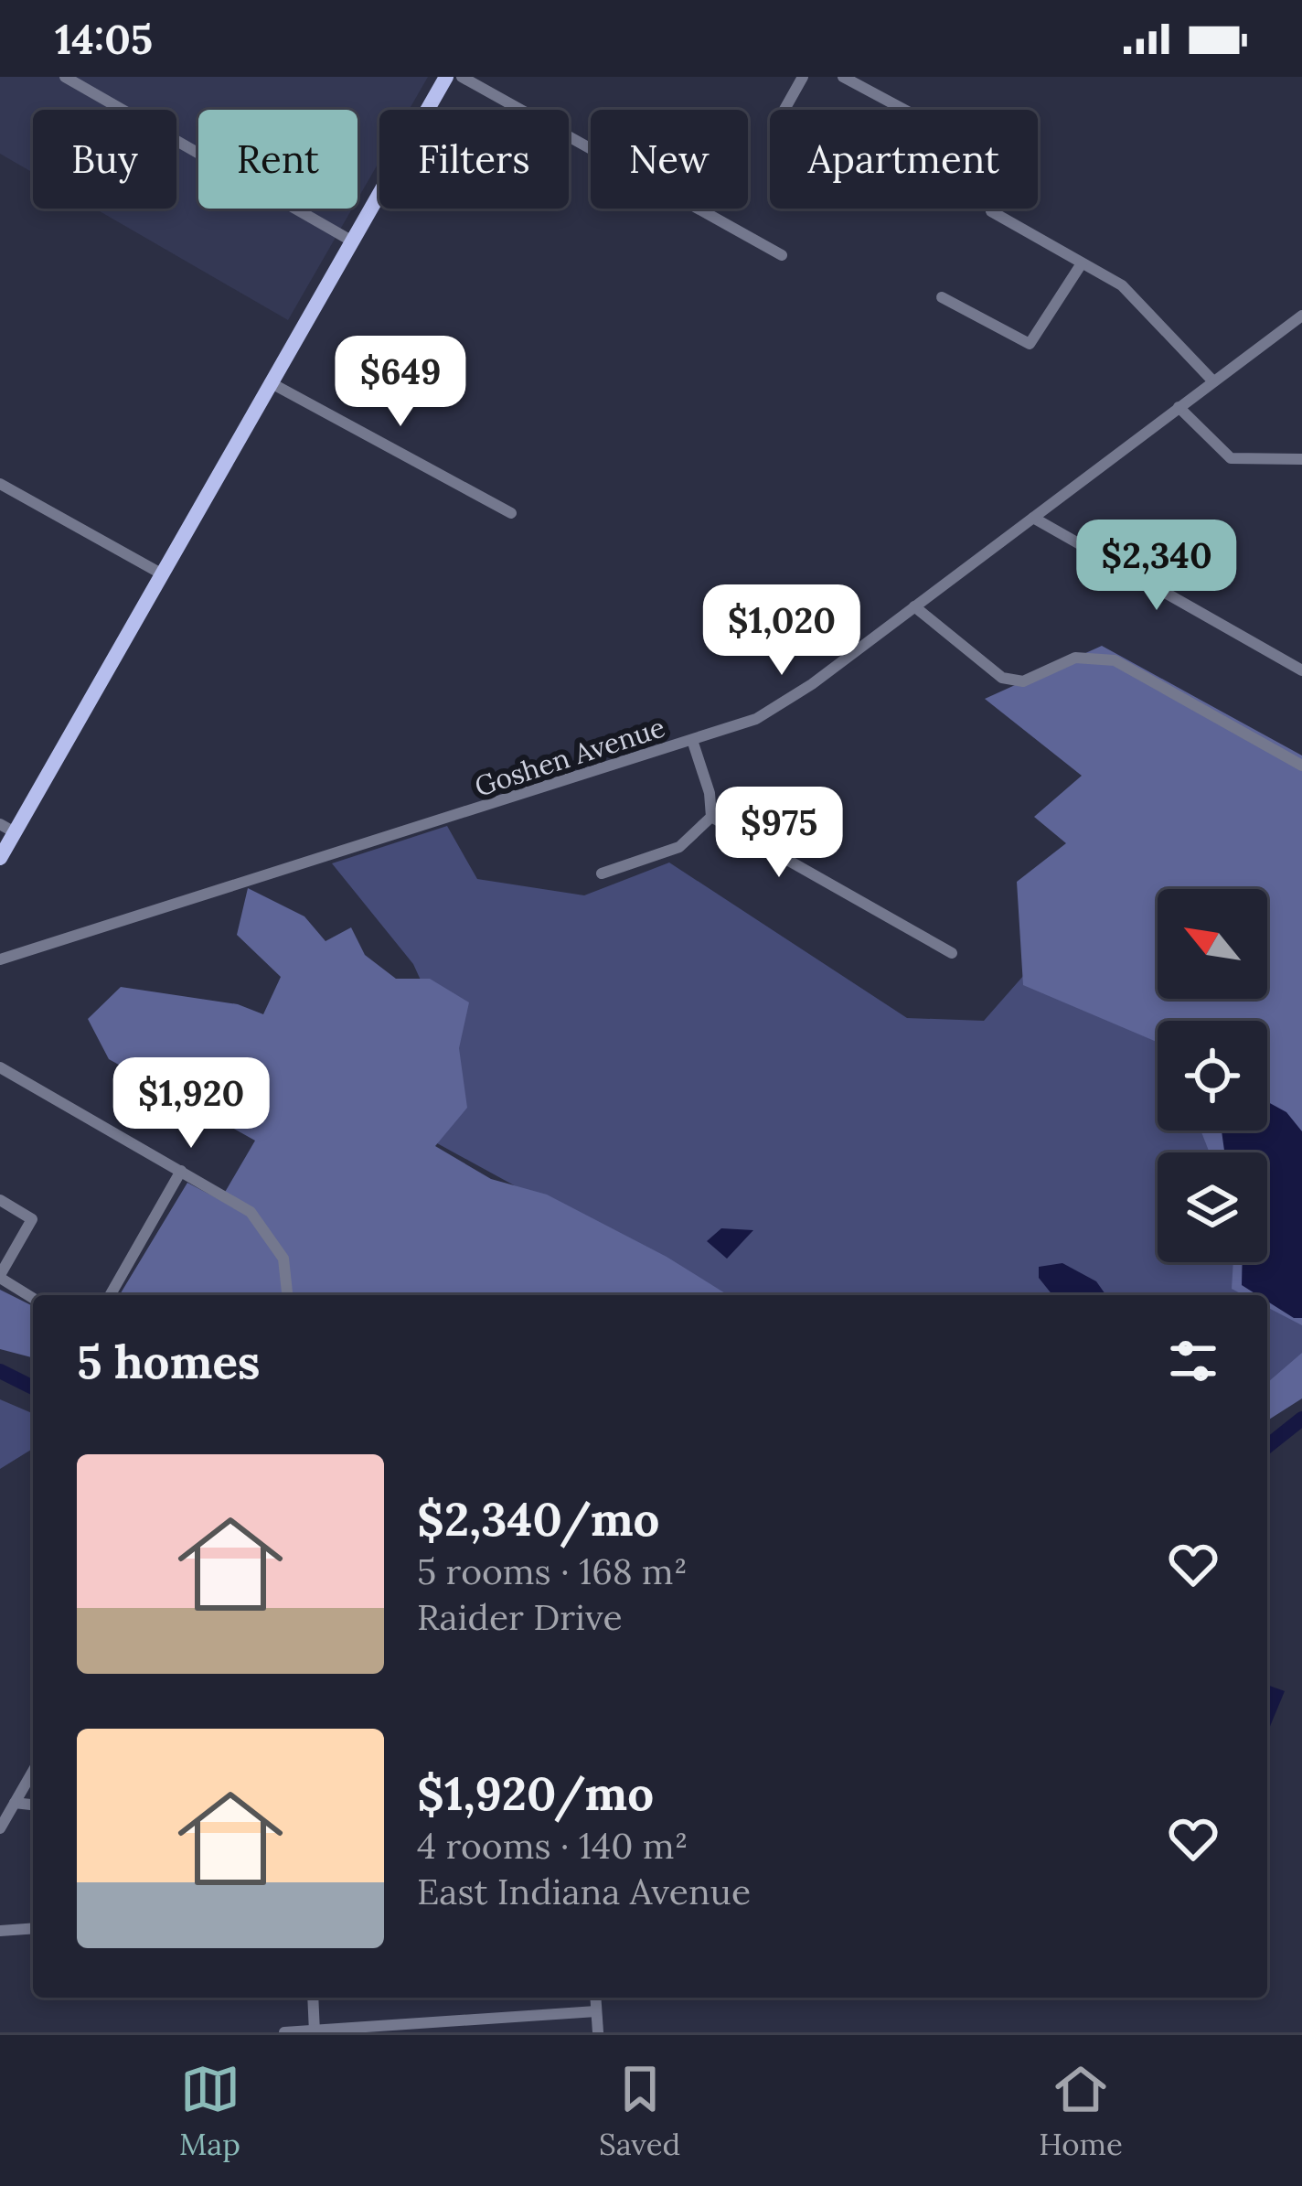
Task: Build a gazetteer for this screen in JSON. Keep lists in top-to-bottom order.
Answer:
{
  "streets": {
    "street": ["Goshen Avenue"]
  },
  "north": "top left",
  "page": {
    "status": "14:05",
    "chip": [
      "Buy",
      "Rent",
      "Filters",
      "New",
      "Apartment"
    ],
    "price": [
      "$649",
      "$2,340",
      "$1,020",
      "$975",
      "$1,920"
    ],
    "heading": "5 homes",
    "list": [
      {
        "name": "$2,340/mo",
        "note": "5 rooms · 168 m² · Raider Drive"
      },
      {
        "name": "$1,920/mo",
        "note": "4 rooms · 140 m² · East Indiana Avenue"
      }
    ],
    "tabs": ["Map", "Saved", "Home"]
  }
}
